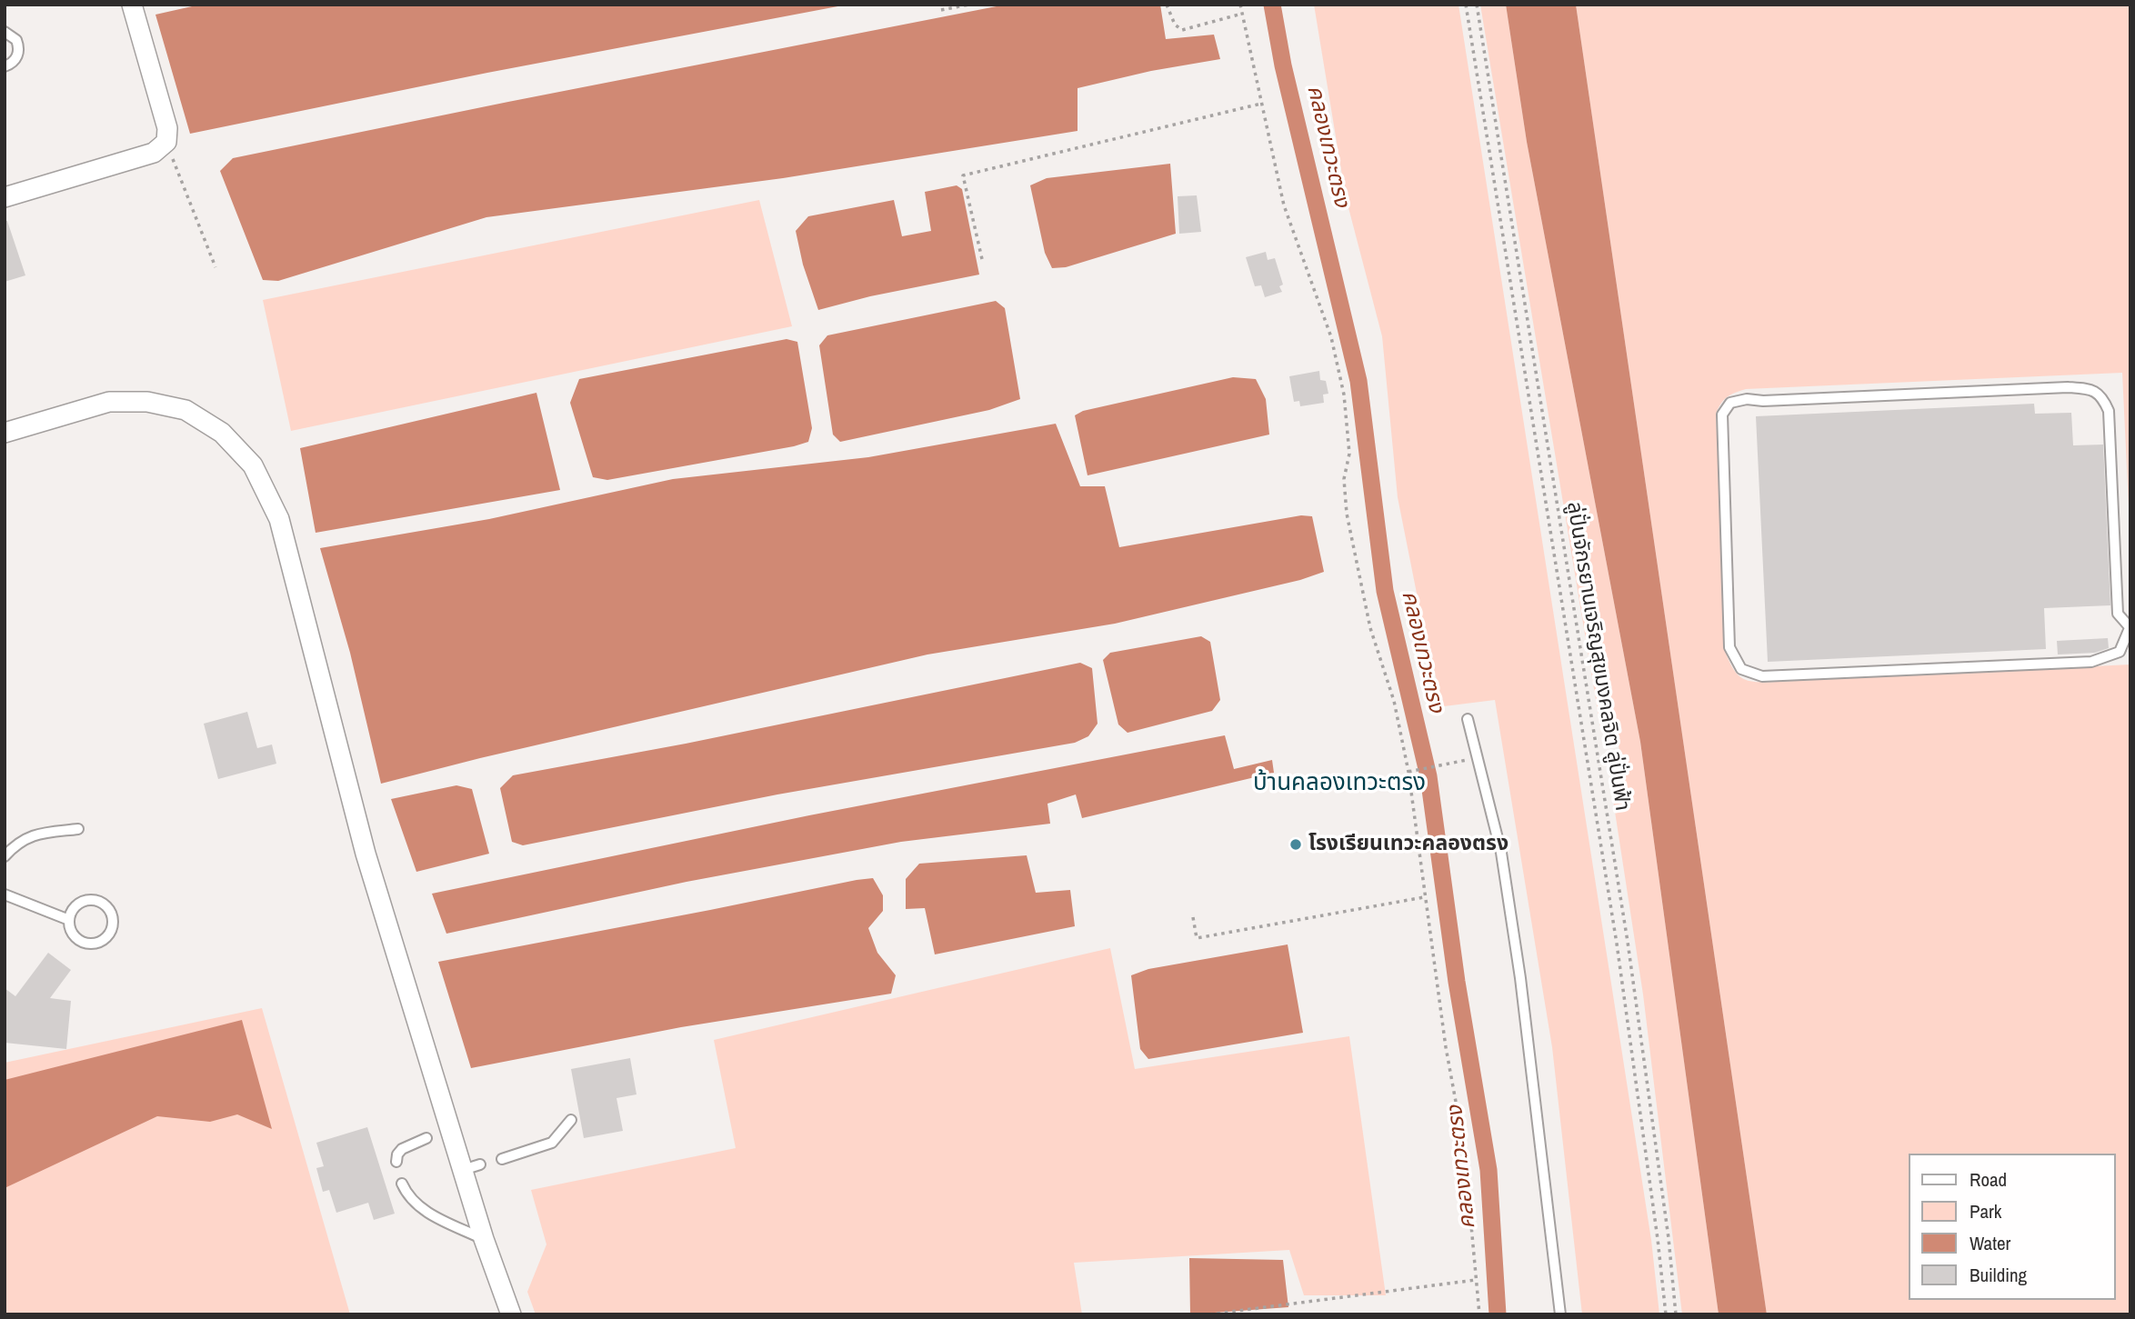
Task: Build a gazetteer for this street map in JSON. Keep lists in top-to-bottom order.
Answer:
{
  "streets": {
    "path": ["ลู่ปั่นจักรยานเจริญสุขมงคลจิต ลู่ปั่นฟ้า"]
  },
  "districts": ["บ้านคลองเทวะตรง"],
  "water": ["คลองเทวะตรง"],
  "places": ["โรงเรียนเทวะคลองตรง"],
  "legend": [
    "Road",
    "Park",
    "Water",
    "Building"
  ]
}
